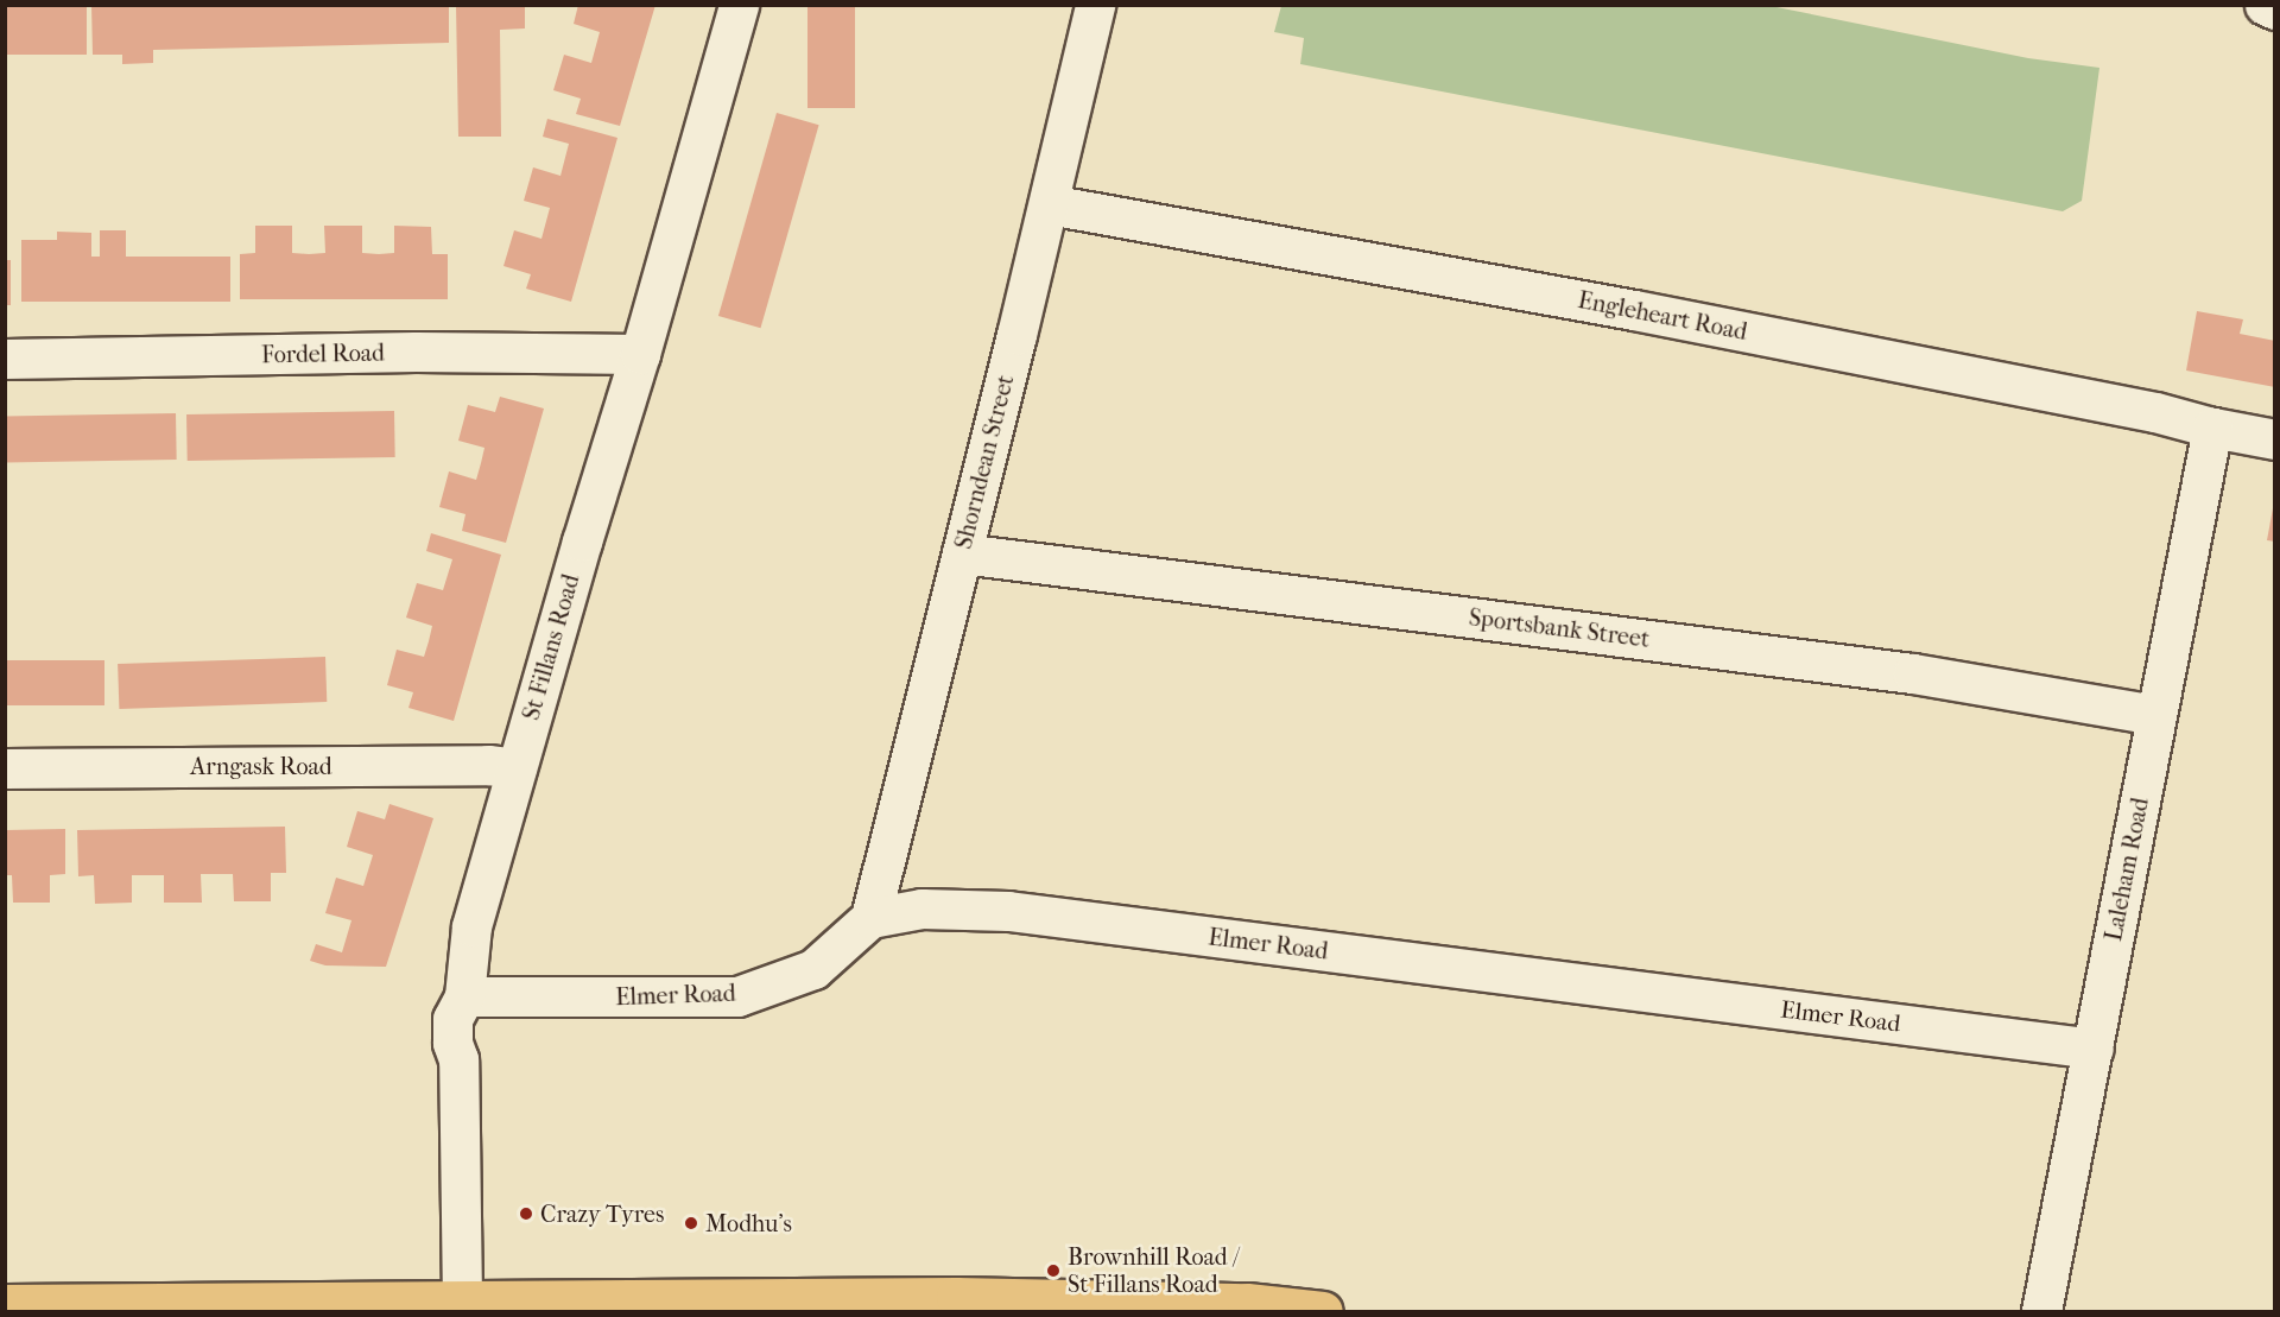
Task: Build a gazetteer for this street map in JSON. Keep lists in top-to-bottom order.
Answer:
{
  "streets": {
    "street": [
      "Engleheart Road",
      "Fordel Road",
      "Shorndean Street",
      "Sportsbank Street",
      "St Fillans Road",
      "Arngask Road",
      "Laleham Road",
      "Elmer Road"
    ]
  },
  "crossings": [
    ["Engleheart Road", "Shorndean Street"],
    ["Engleheart Road", "Laleham Road"],
    ["Fordel Road", "St Fillans Road"],
    ["Shorndean Street", "Sportsbank Street"],
    ["Shorndean Street", "Elmer Road"],
    ["Sportsbank Street", "Laleham Road"],
    ["St Fillans Road", "Arngask Road"],
    ["St Fillans Road", "Elmer Road"],
    ["Laleham Road", "Elmer Road"]
  ],
  "places": ["Crazy Tyres", "Modhu's", "Brownhill Road / St Fillans Road"]
}
